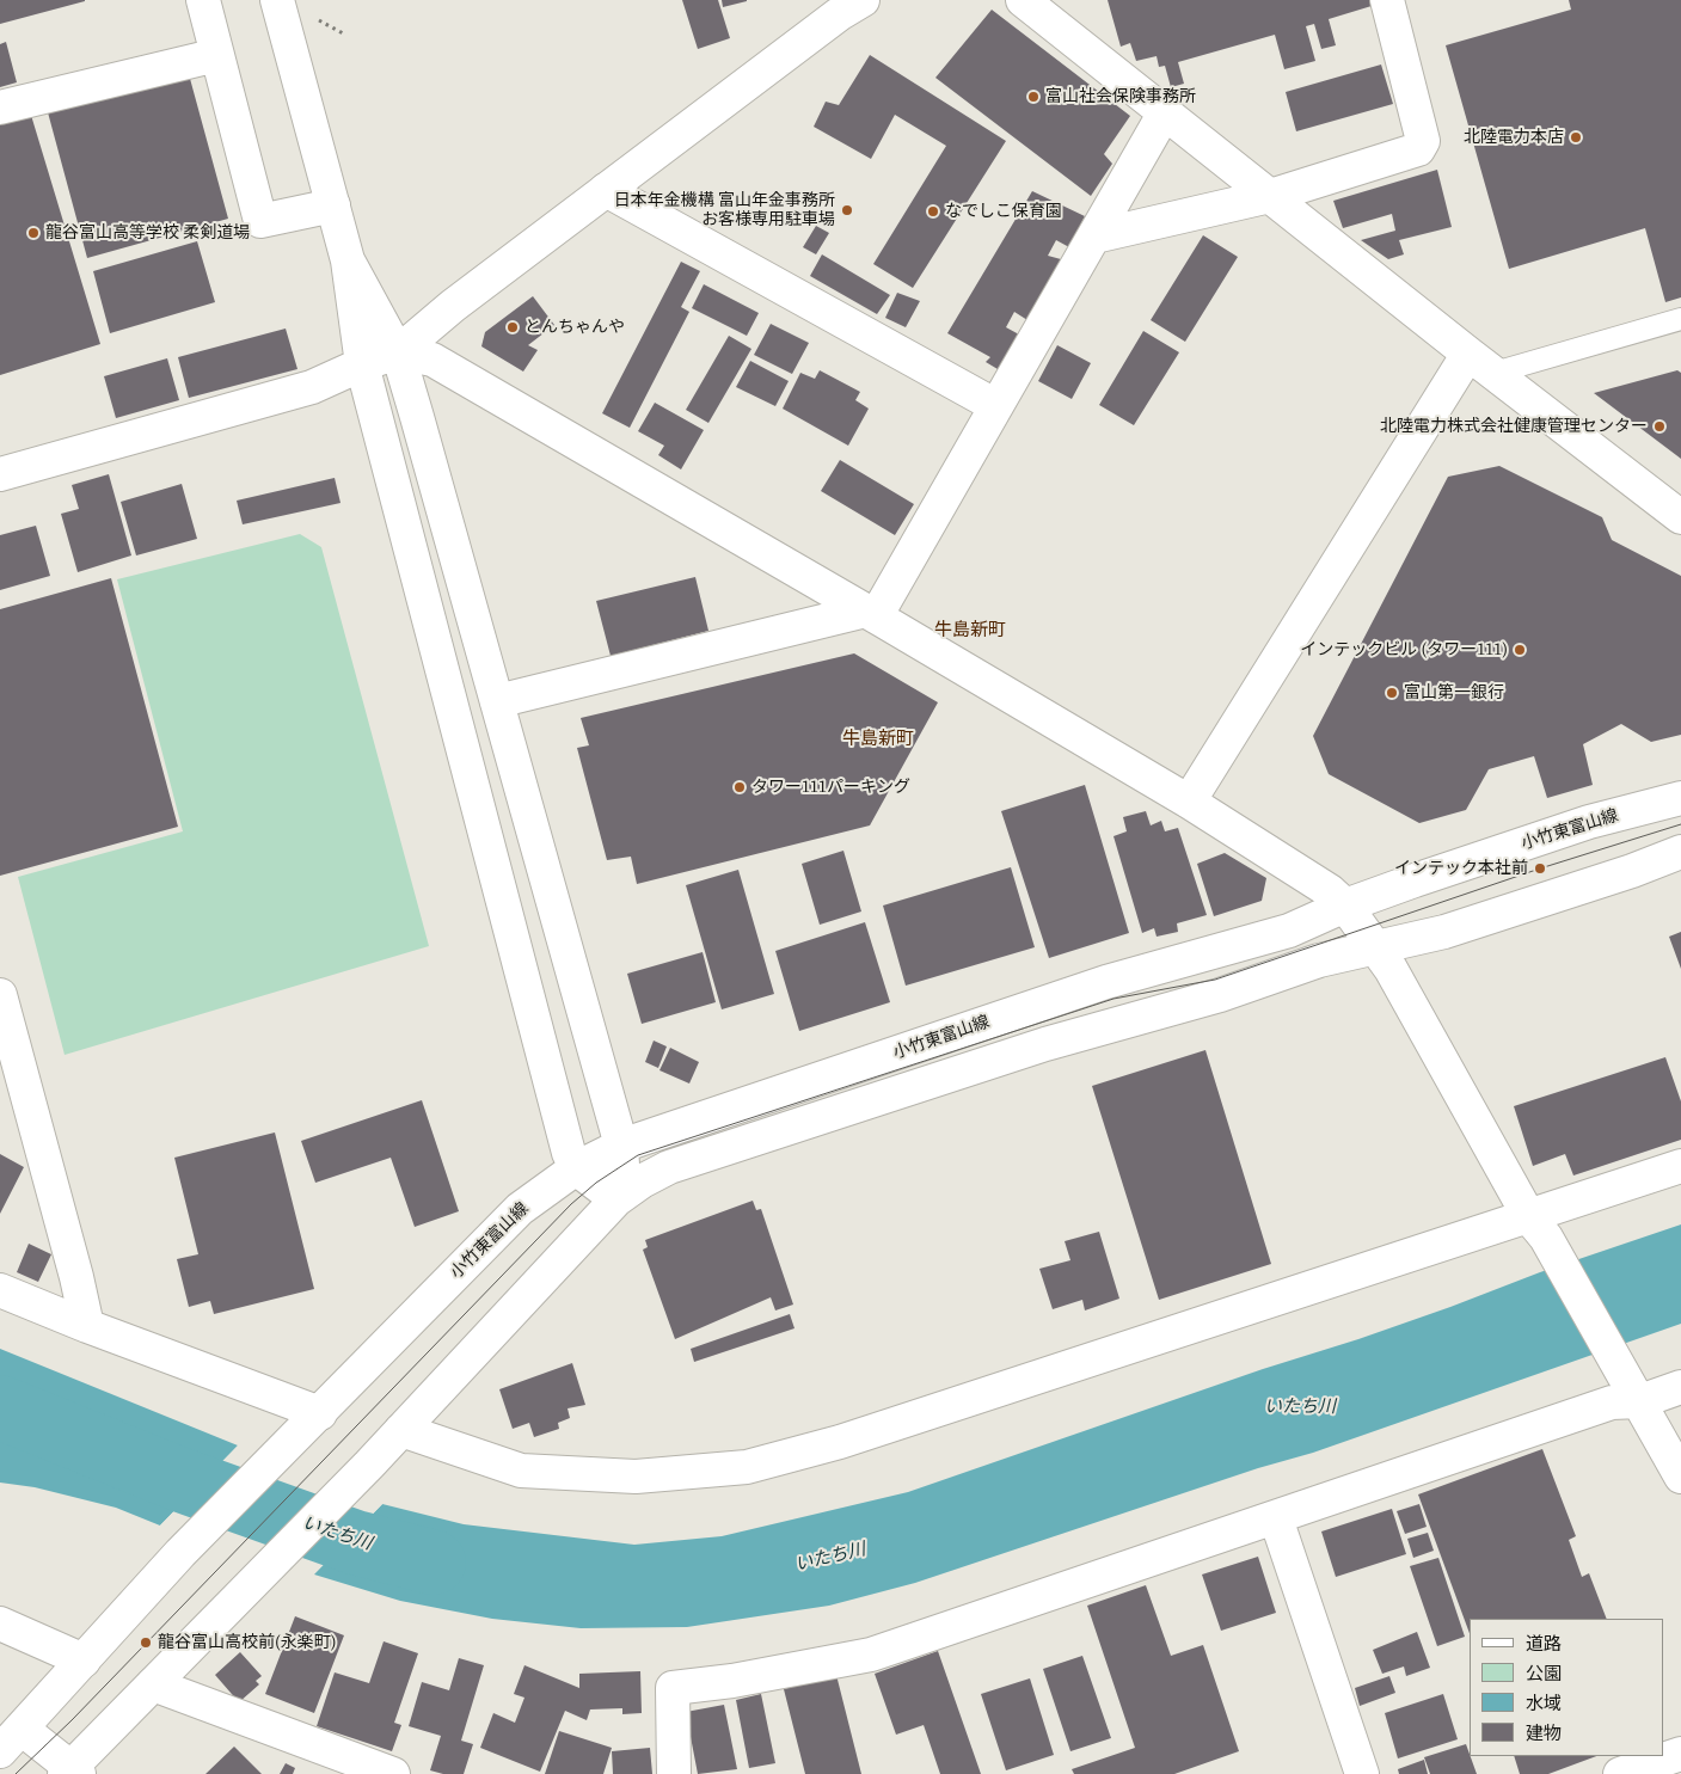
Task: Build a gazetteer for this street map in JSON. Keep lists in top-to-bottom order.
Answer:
{
  "streets": {
    "street": ["小竹東富山線"]
  },
  "districts": ["牛島新町", "牛島新町"],
  "water": ["いたち川"],
  "places": [
    "富山社会保険事務所",
    "北陸電力本店",
    "日本年金機構 富山年金事務所 お客様専用駐車場",
    "なでしこ保育園",
    "龍谷富山高等学校 柔剣道場",
    "とんちゃんや",
    "北陸電力株式会社健康管理センター",
    "インテックビル (タワー111)",
    "富山第一銀行",
    "タワー111パーキング",
    "インテック本社前",
    "龍谷富山高校前(永楽町)"
  ],
  "legend": [
    "道路",
    "公園",
    "水域",
    "建物"
  ]
}
